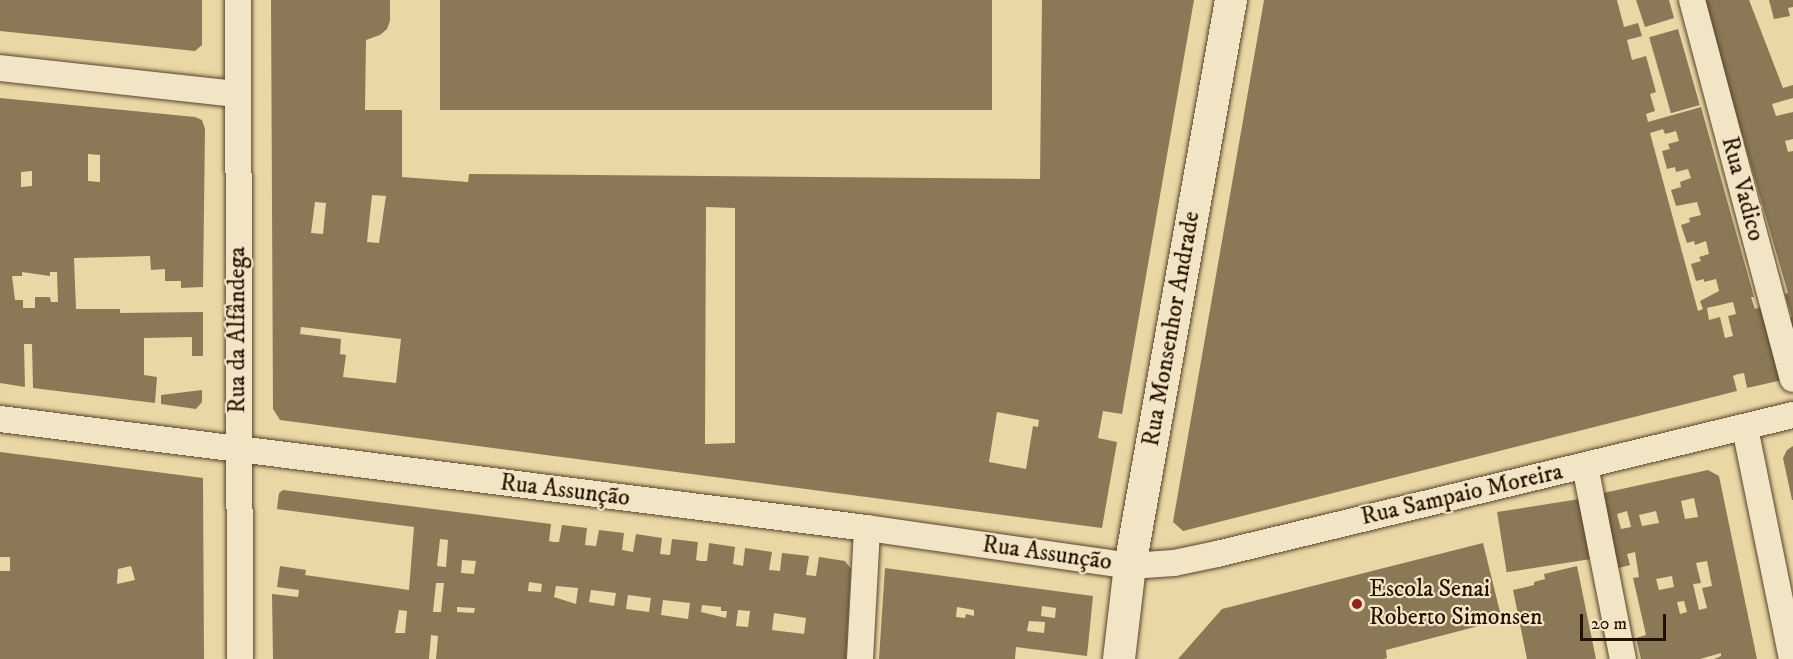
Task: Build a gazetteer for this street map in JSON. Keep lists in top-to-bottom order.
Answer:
{
  "streets": {
    "street": [
      "Rua Vadico",
      "Rua Monsenhor Andrade",
      "Rua da Alfândega",
      "Rua Assunção",
      "Rua Sampaio Moreira"
    ]
  },
  "crossings": [
    ["Rua Monsenhor Andrade", "Rua Assunção"],
    ["Rua Monsenhor Andrade", "Rua Sampaio Moreira"],
    ["Rua da Alfândega", "Rua Assunção"],
    ["Rua Assunção", "Rua Sampaio Moreira"]
  ],
  "places": ["Escola Senai Roberto Simonsen"],
  "scale_bar": "20 m"
}
